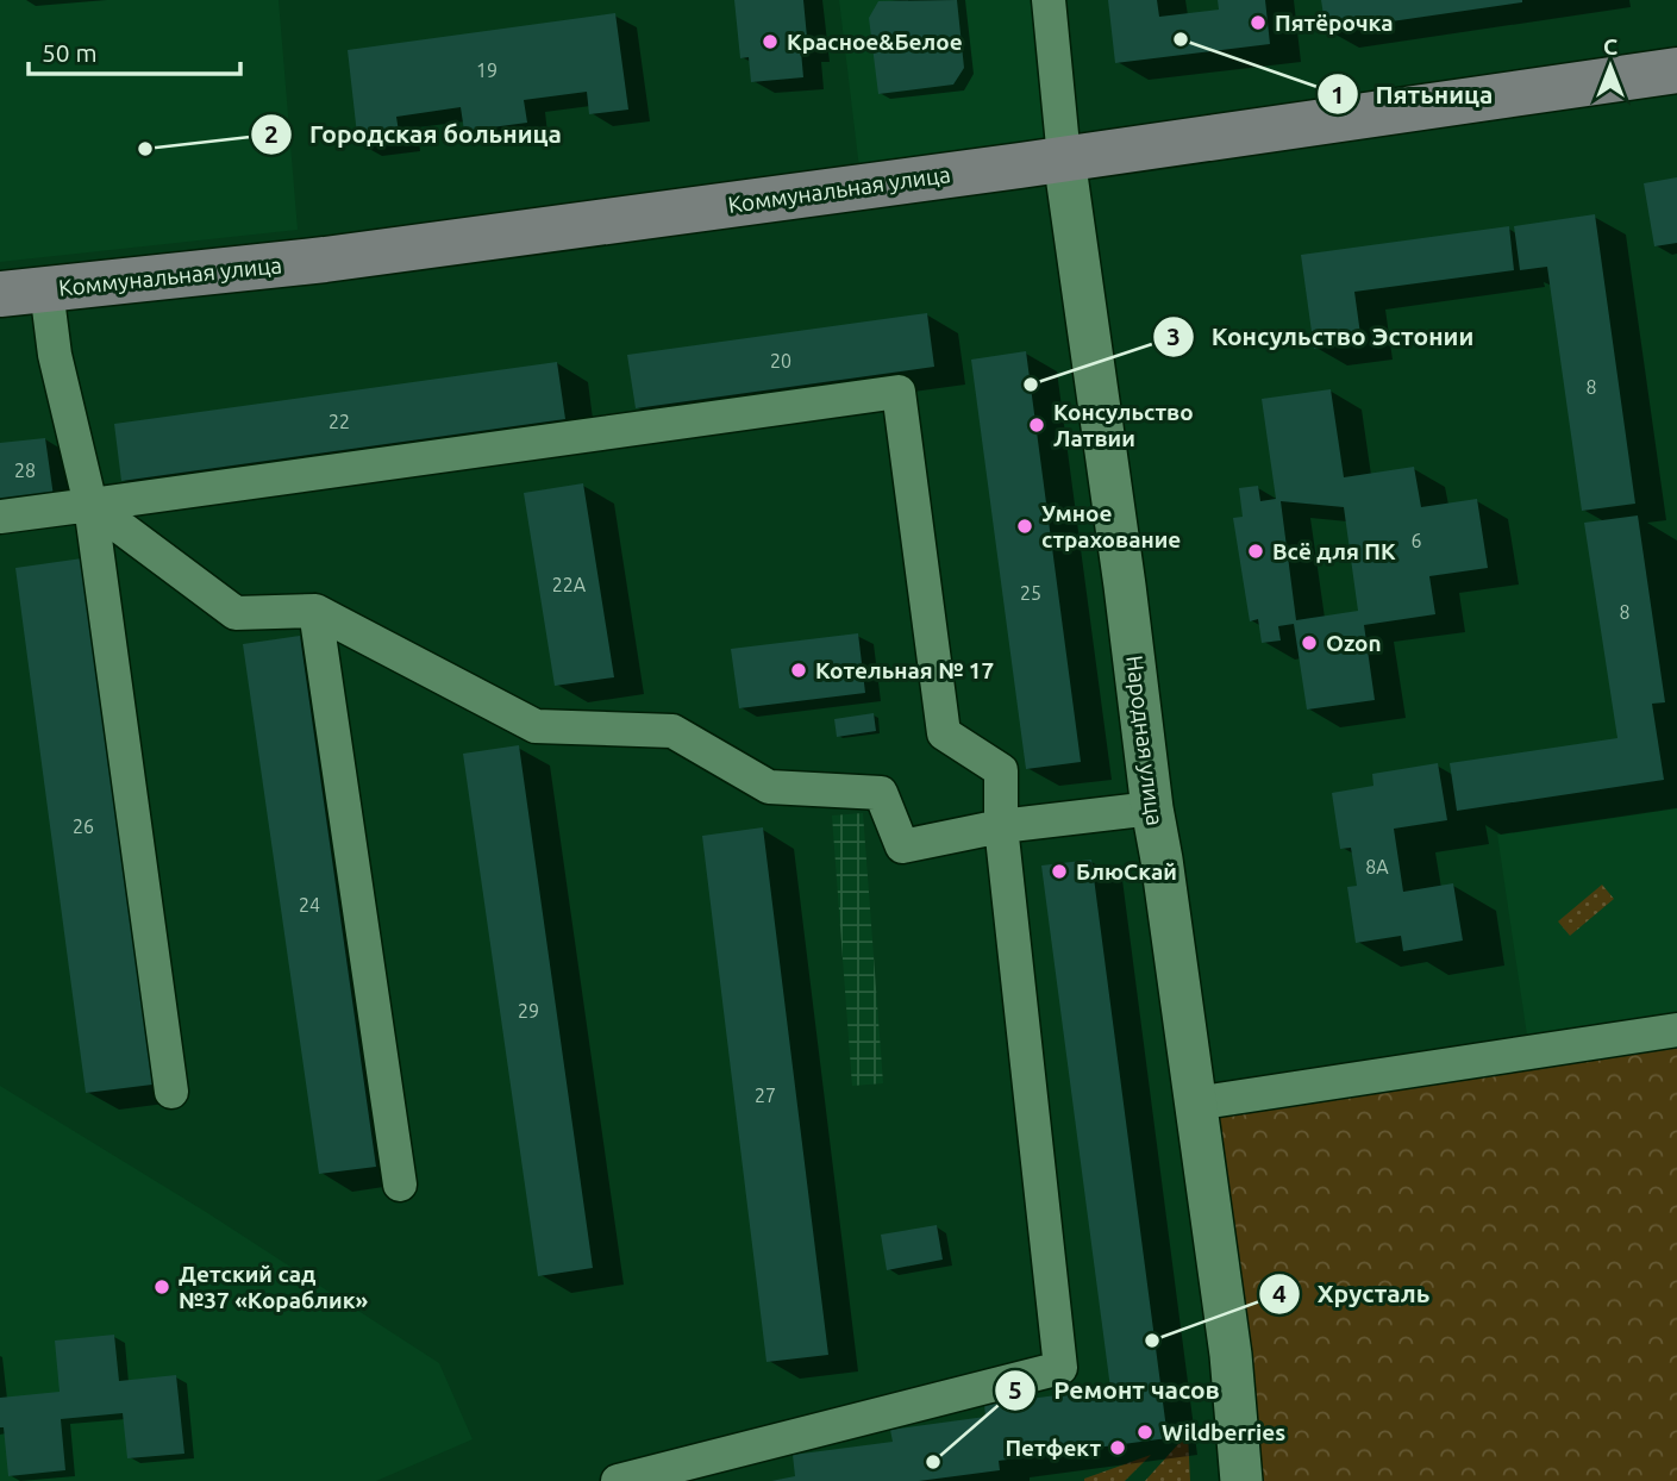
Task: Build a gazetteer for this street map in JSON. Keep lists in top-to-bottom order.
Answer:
{
  "streets": {
    "main road": ["Коммунальная улица"],
    "street": ["Народная улица"]
  },
  "crossings": [
    ["Коммунальная улица", "Народная улица"]
  ],
  "places": [
    "Пятёрочка",
    "Пятьница",
    "Красное&Белое",
    "Городская больница",
    "Консульство Эстонии",
    "Консульство Латвии",
    "Умное страхование",
    "Всё для ПК",
    "Ozon",
    "Котельная № 17",
    "БлюСкай",
    "Детский сад №37 «Кораблик»",
    "Хрусталь",
    "Wildberries",
    "Петфект",
    "Ремонт часов"
  ],
  "house_numbers": [
    "19",
    "20",
    "8",
    "22",
    "28",
    "6",
    "22А",
    "25",
    "8",
    "26",
    "8А",
    "24",
    "29",
    "27"
  ],
  "scale_bar": "50 m",
  "north": "top"
}
